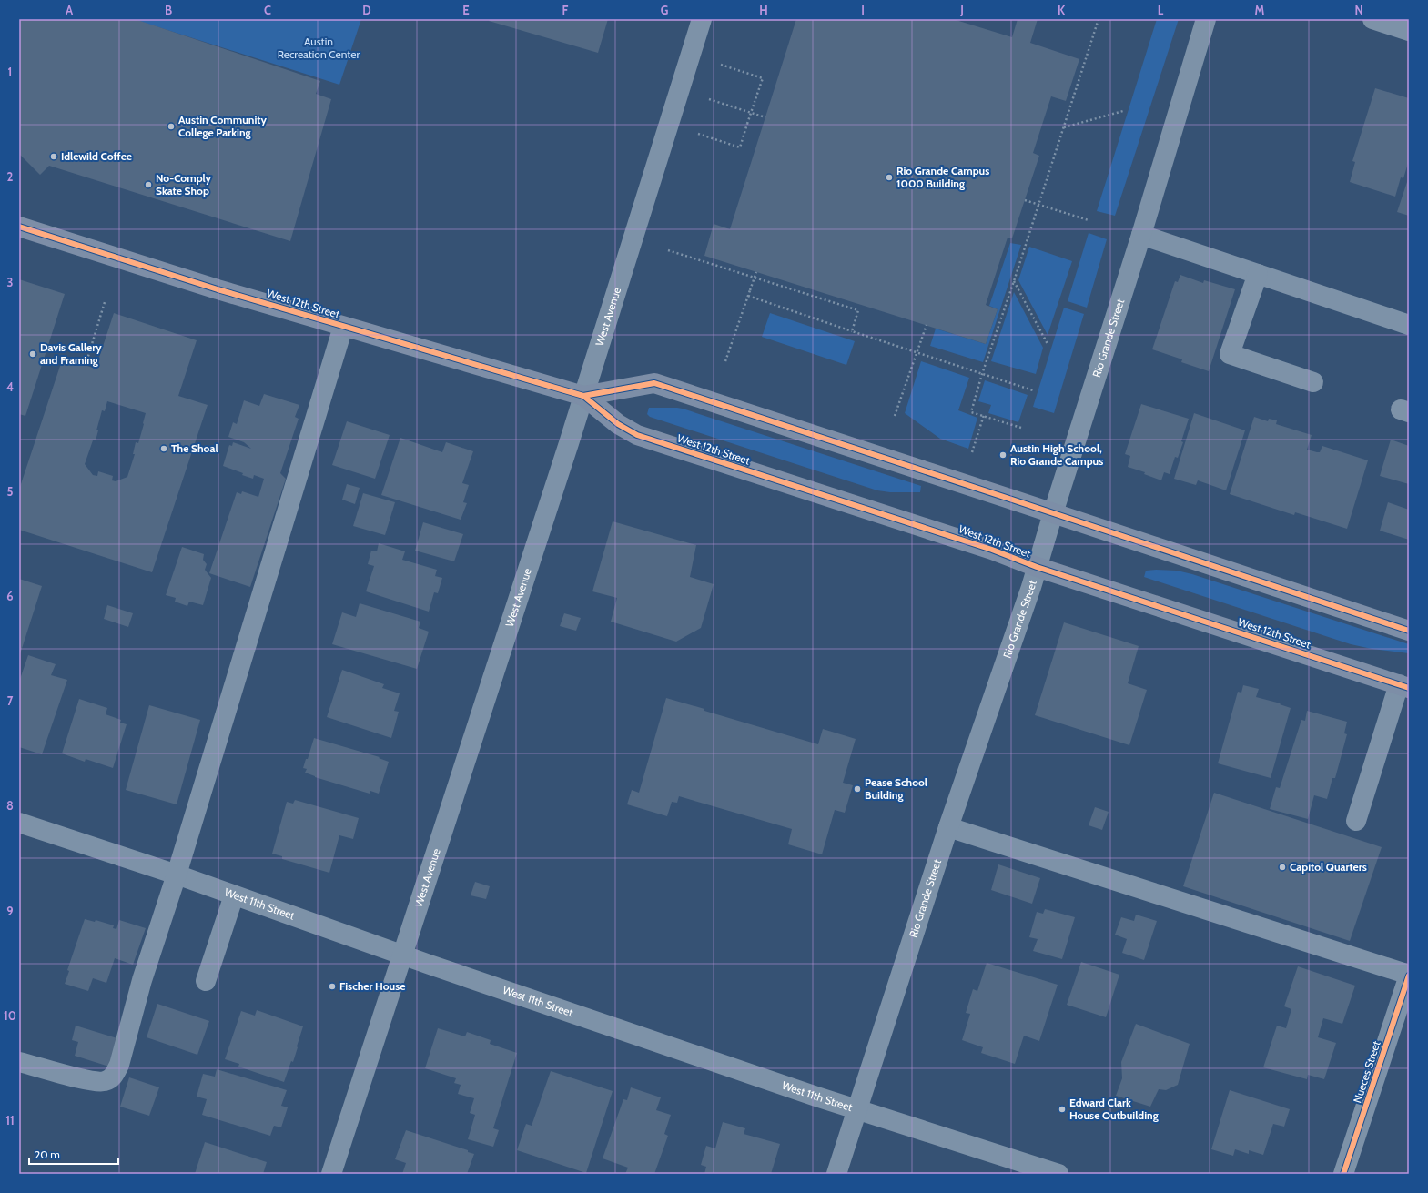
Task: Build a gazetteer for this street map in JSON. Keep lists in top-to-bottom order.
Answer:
{
  "streets": {
    "main road": ["West 12th Street"],
    "street": [
      "West Avenue",
      "Rio Grande Street",
      "West 11th Street",
      "Nueces Street"
    ]
  },
  "crossings": [
    ["West 12th Street", "West Avenue"],
    ["West 12th Street", "Rio Grande Street"],
    ["West Avenue", "West 11th Street"],
    ["Rio Grande Street", "West 11th Street"]
  ],
  "parks": ["Austin Recreation Center"],
  "places": [
    "Austin Community College Parking",
    "Idlewild Coffee",
    "Rio Grande Campus 1000 Building",
    "No-Comply Skate Shop",
    "Davis Gallery and Framing",
    "The Shoal",
    "Austin High School, Rio Grande Campus",
    "Pease School Building",
    "Capitol Quarters",
    "Fischer House",
    "Edward Clark House Outbuilding"
  ],
  "scale_bar": "20 m",
  "grid": {
    "columns": [
      "A",
      "B",
      "C",
      "D",
      "E",
      "F",
      "G",
      "H",
      "I",
      "J",
      "K",
      "L",
      "M",
      "N"
    ],
    "rows": [
      "1",
      "2",
      "3",
      "4",
      "5",
      "6",
      "7",
      "8",
      "9",
      "10",
      "11"
    ]
  }
}
